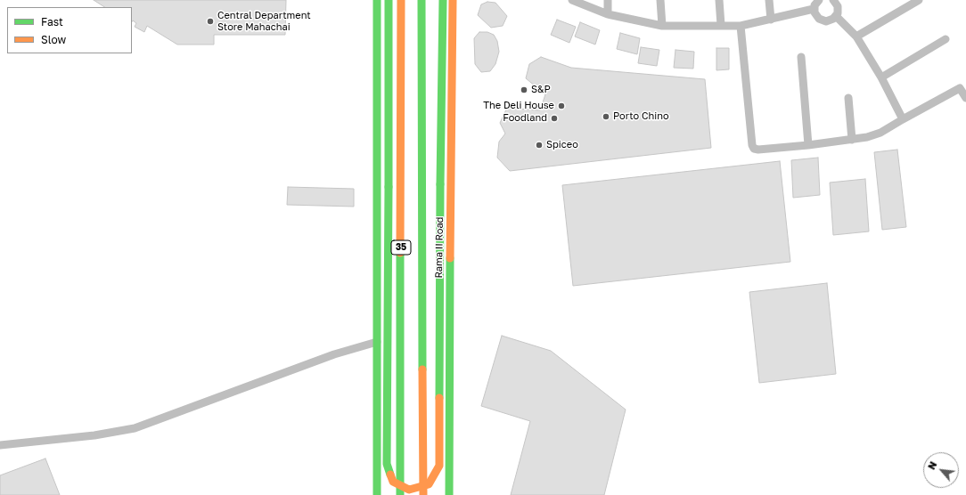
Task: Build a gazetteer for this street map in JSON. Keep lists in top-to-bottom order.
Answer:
{
  "streets": {
    "main road": ["35", "Rama II Road"]
  },
  "places": [
    "Central Department Store Mahachai",
    "S&P",
    "The Deli House",
    "Porto Chino",
    "Foodland",
    "Spiceo"
  ],
  "legend": ["Fast", "Slow"],
  "north": "top left"
}
